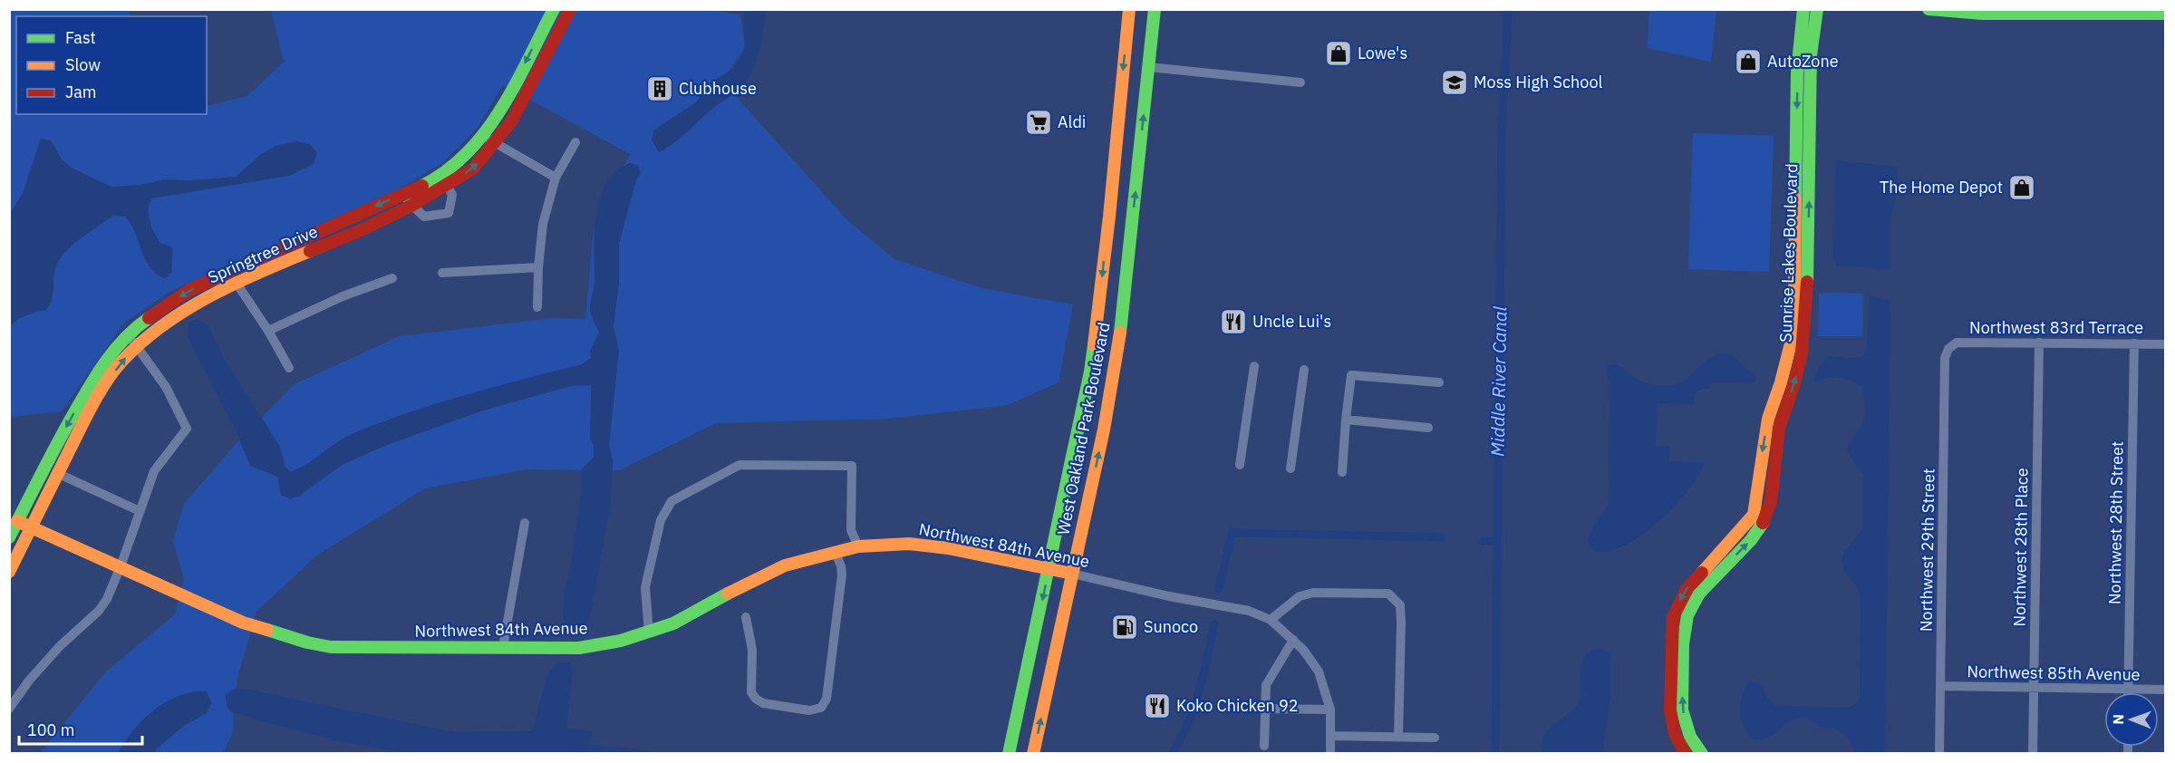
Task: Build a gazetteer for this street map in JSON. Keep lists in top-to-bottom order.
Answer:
{
  "streets": {
    "street": [
      "Sunrise Lakes Boulevard",
      "Springtree Drive",
      "Northwest 83rd Terrace",
      "West Oakland Park Boulevard",
      "Northwest 28th Street",
      "Northwest 84th Avenue",
      "Northwest 28th Place",
      "Northwest 29th Street",
      "Northwest 85th Avenue"
    ]
  },
  "crossings": [
    ["Springtree Drive", "Northwest 84th Avenue"],
    ["Northwest 83rd Terrace", "Northwest 28th Street"],
    ["Northwest 83rd Terrace", "Northwest 28th Place"],
    ["Northwest 83rd Terrace", "Northwest 29th Street"],
    ["West Oakland Park Boulevard", "Northwest 84th Avenue"],
    ["Northwest 28th Street", "Northwest 85th Avenue"],
    ["Northwest 28th Place", "Northwest 85th Avenue"],
    ["Northwest 29th Street", "Northwest 85th Avenue"]
  ],
  "water": ["Middle River Canal"],
  "places": {
    "shop": ["Lowe's", "AutoZone", "The Home Depot"],
    "school or university": ["Moss High School"],
    "building": ["Clubhouse"],
    "supermarket": ["Aldi"],
    "restaurant": ["Uncle Lui's", "Koko Chicken 92"],
    "fuel station": ["Sunoco"]
  },
  "legend": ["Fast", "Slow", "Jam"],
  "scale_bar": "100 m",
  "north": "left"
}
